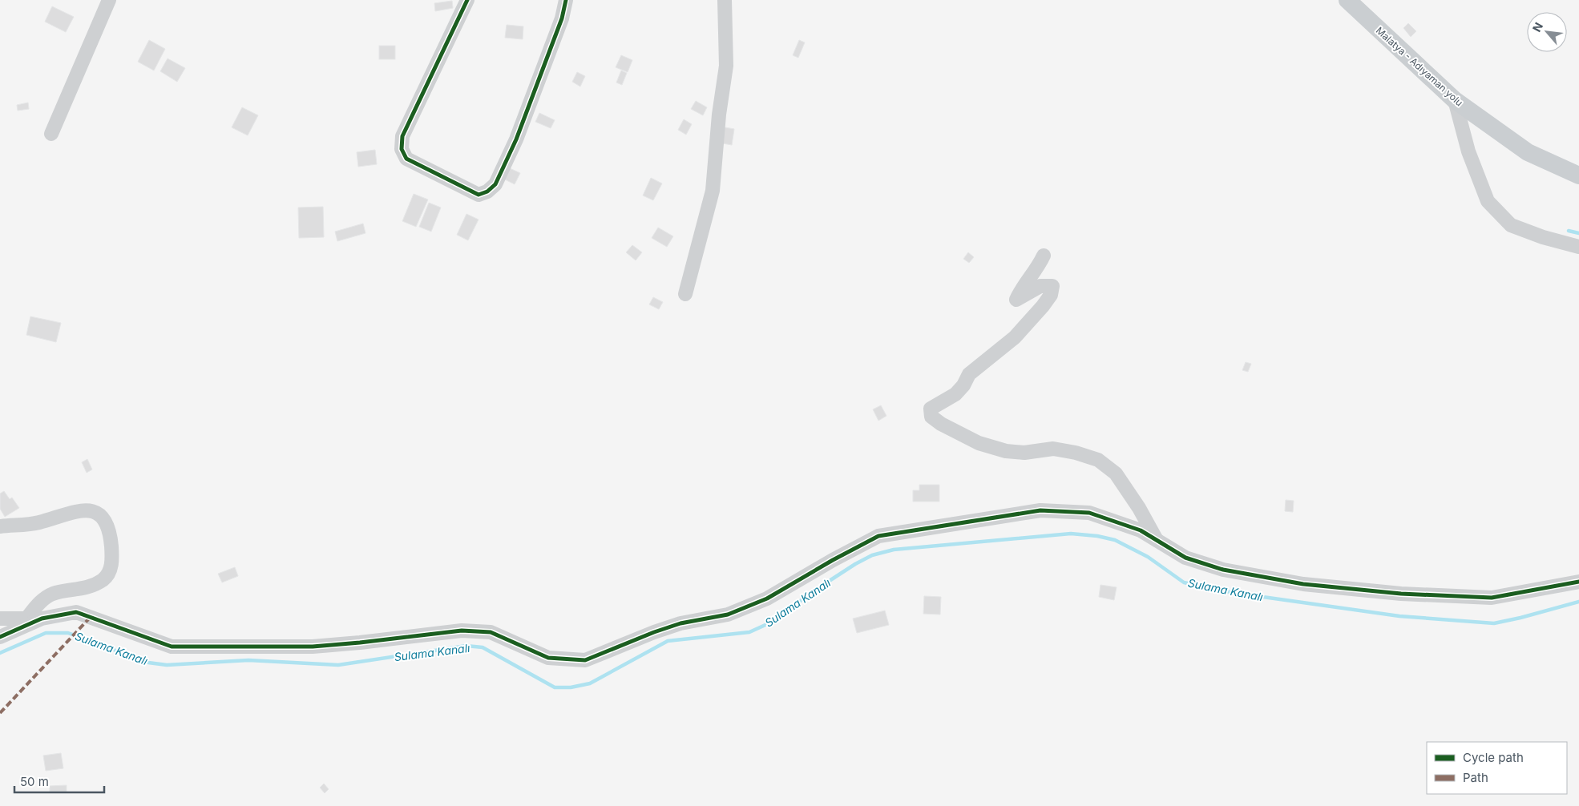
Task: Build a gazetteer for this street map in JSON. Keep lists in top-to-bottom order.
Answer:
{
  "streets": {
    "main road": ["Malatya - Adıyaman yolu"]
  },
  "water": ["Sulama Kanalı"],
  "legend": ["Cycle path", "Path"],
  "scale_bar": "50 m",
  "north": "top left"
}
